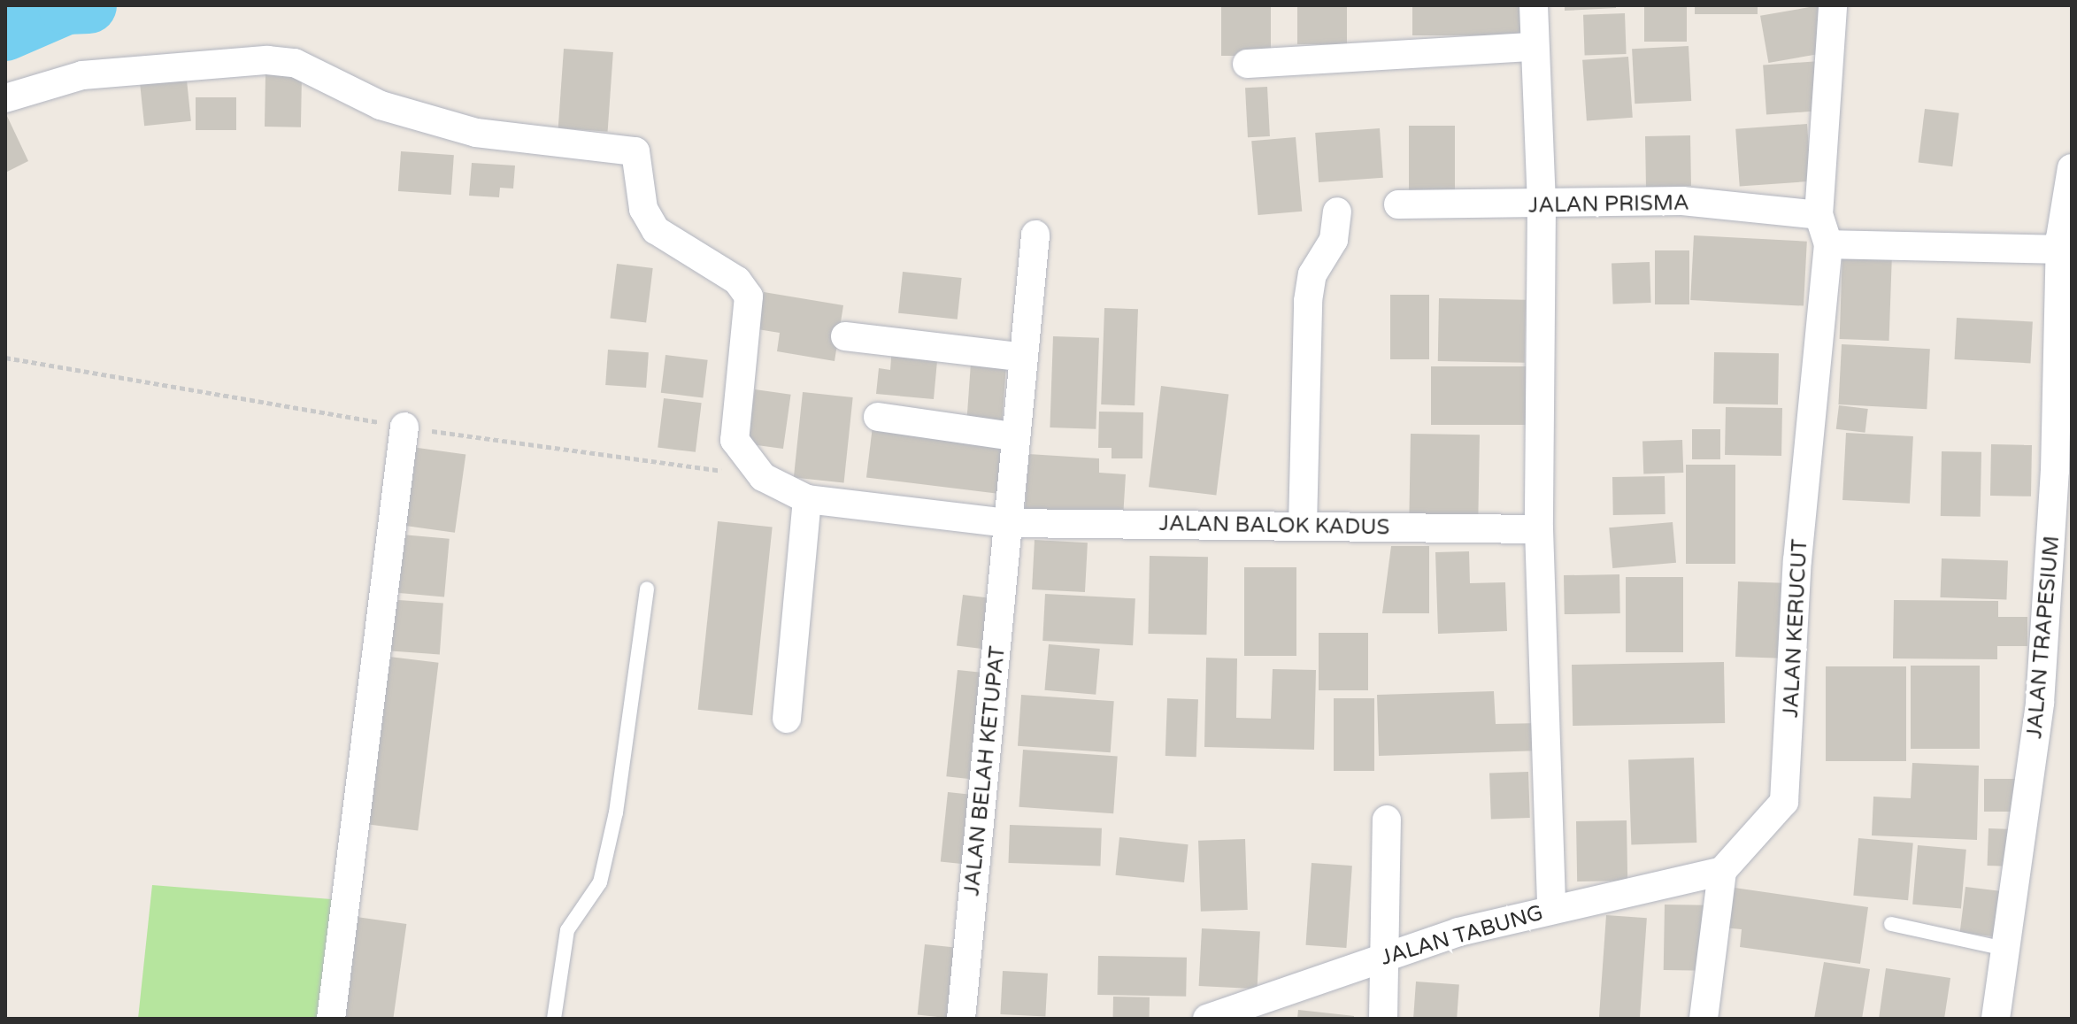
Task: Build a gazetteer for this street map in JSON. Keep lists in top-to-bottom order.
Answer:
{
  "streets": {
    "street": [
      "JALAN PRISMA",
      "JALAN BALOK KADUS",
      "JALAN KERUCUT",
      "JALAN TRAPESIUM",
      "JALAN BELAH KETUPAT",
      "JALAN TABUNG"
    ]
  },
  "crossings": [
    ["JALAN PRISMA", "JALAN KERUCUT"],
    ["JALAN BALOK KADUS", "JALAN BELAH KETUPAT"],
    ["JALAN KERUCUT", "JALAN TABUNG"]
  ]
}
